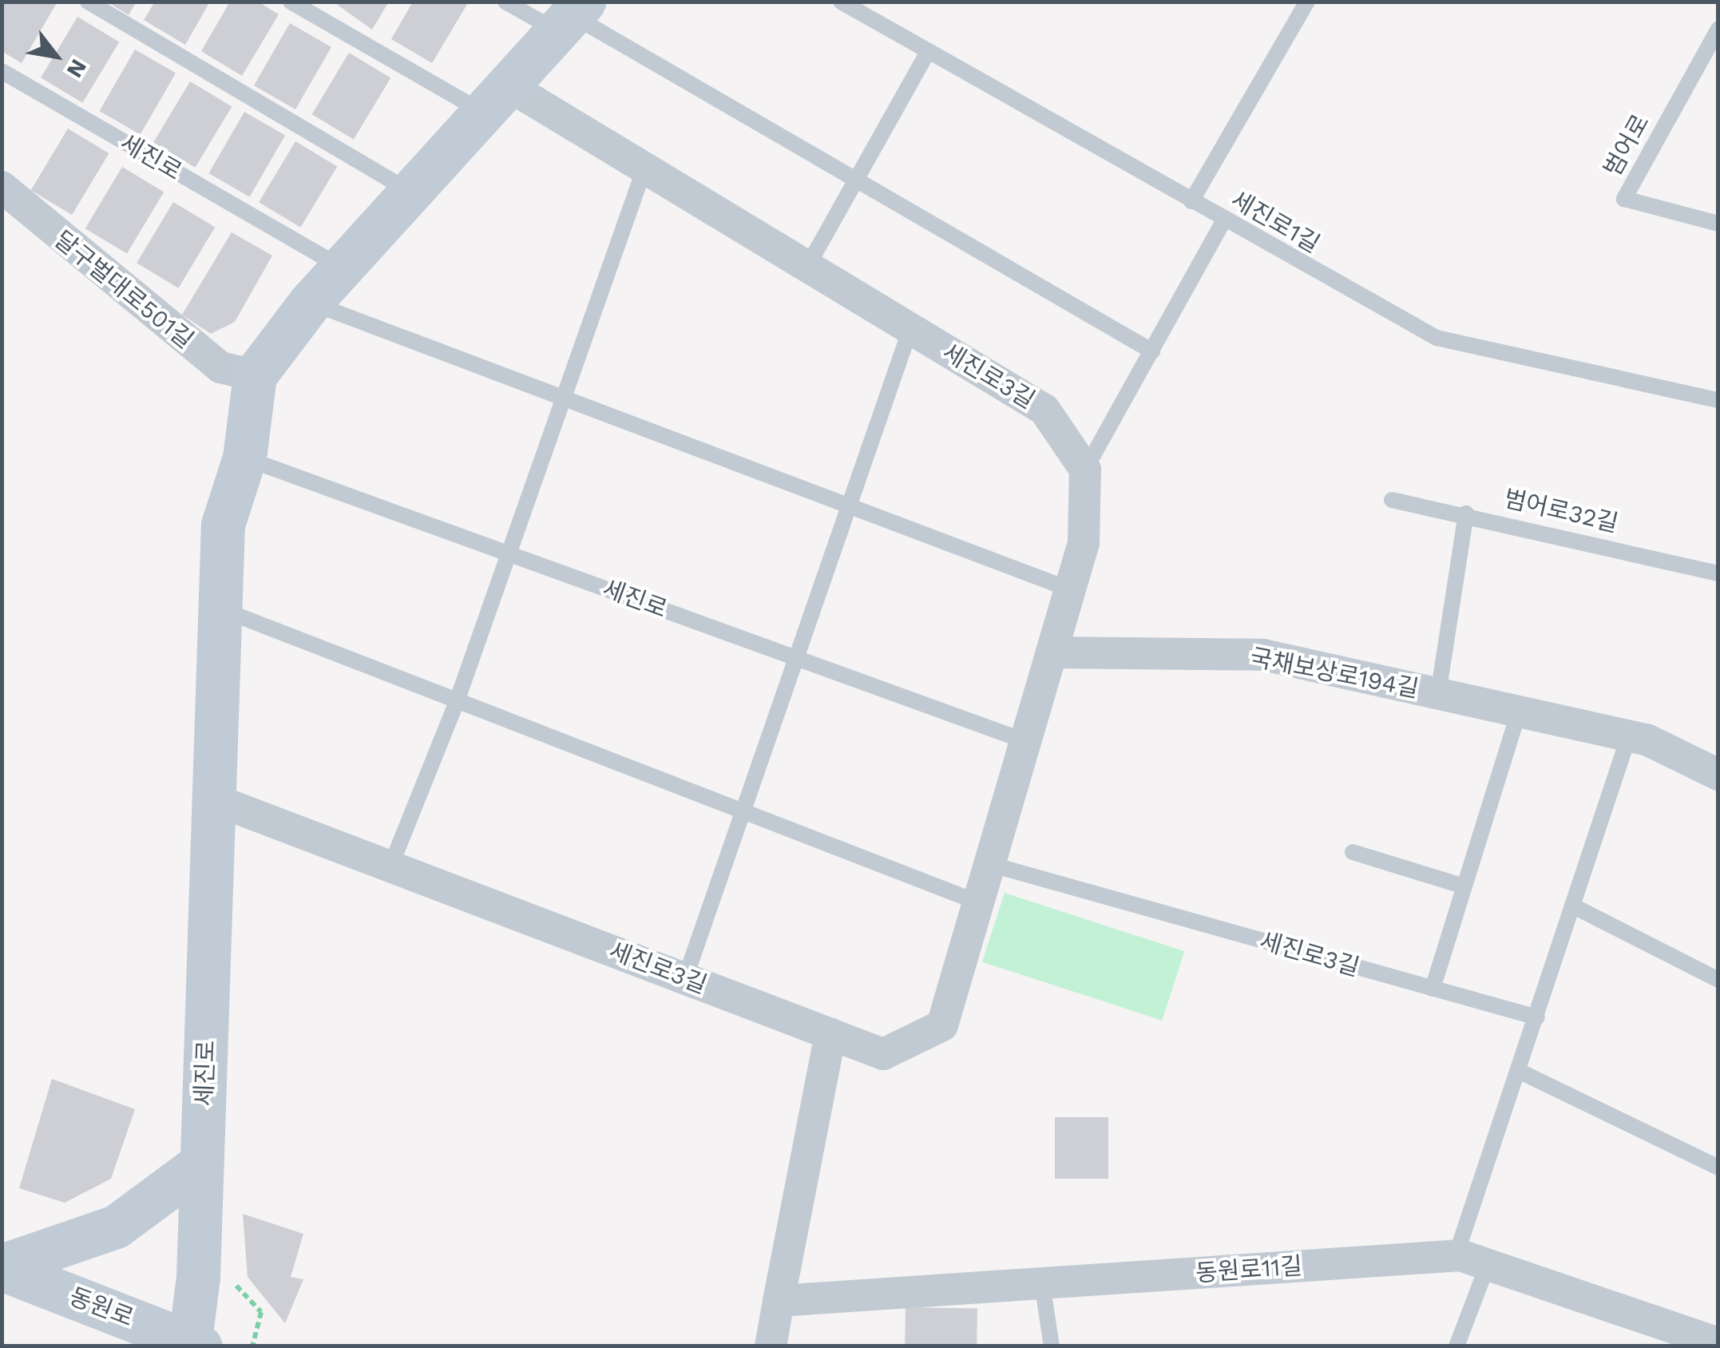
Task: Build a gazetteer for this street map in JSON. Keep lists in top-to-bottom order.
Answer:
{
  "streets": {
    "street": [
      "세진로",
      "달구벌대로501길",
      "세진로3길",
      "국채보상로194길",
      "동원로11길",
      "동원로"
    ],
    "lane": ["범어로", "세진로1길", "범어로32길"]
  },
  "crossings": [
    ["세진로", "달구벌대로501길"],
    ["세진로", "세진로3길"],
    ["세진로", "동원로"],
    ["세진로3길", "국채보상로194길"]
  ],
  "north": "bottom right"
}
